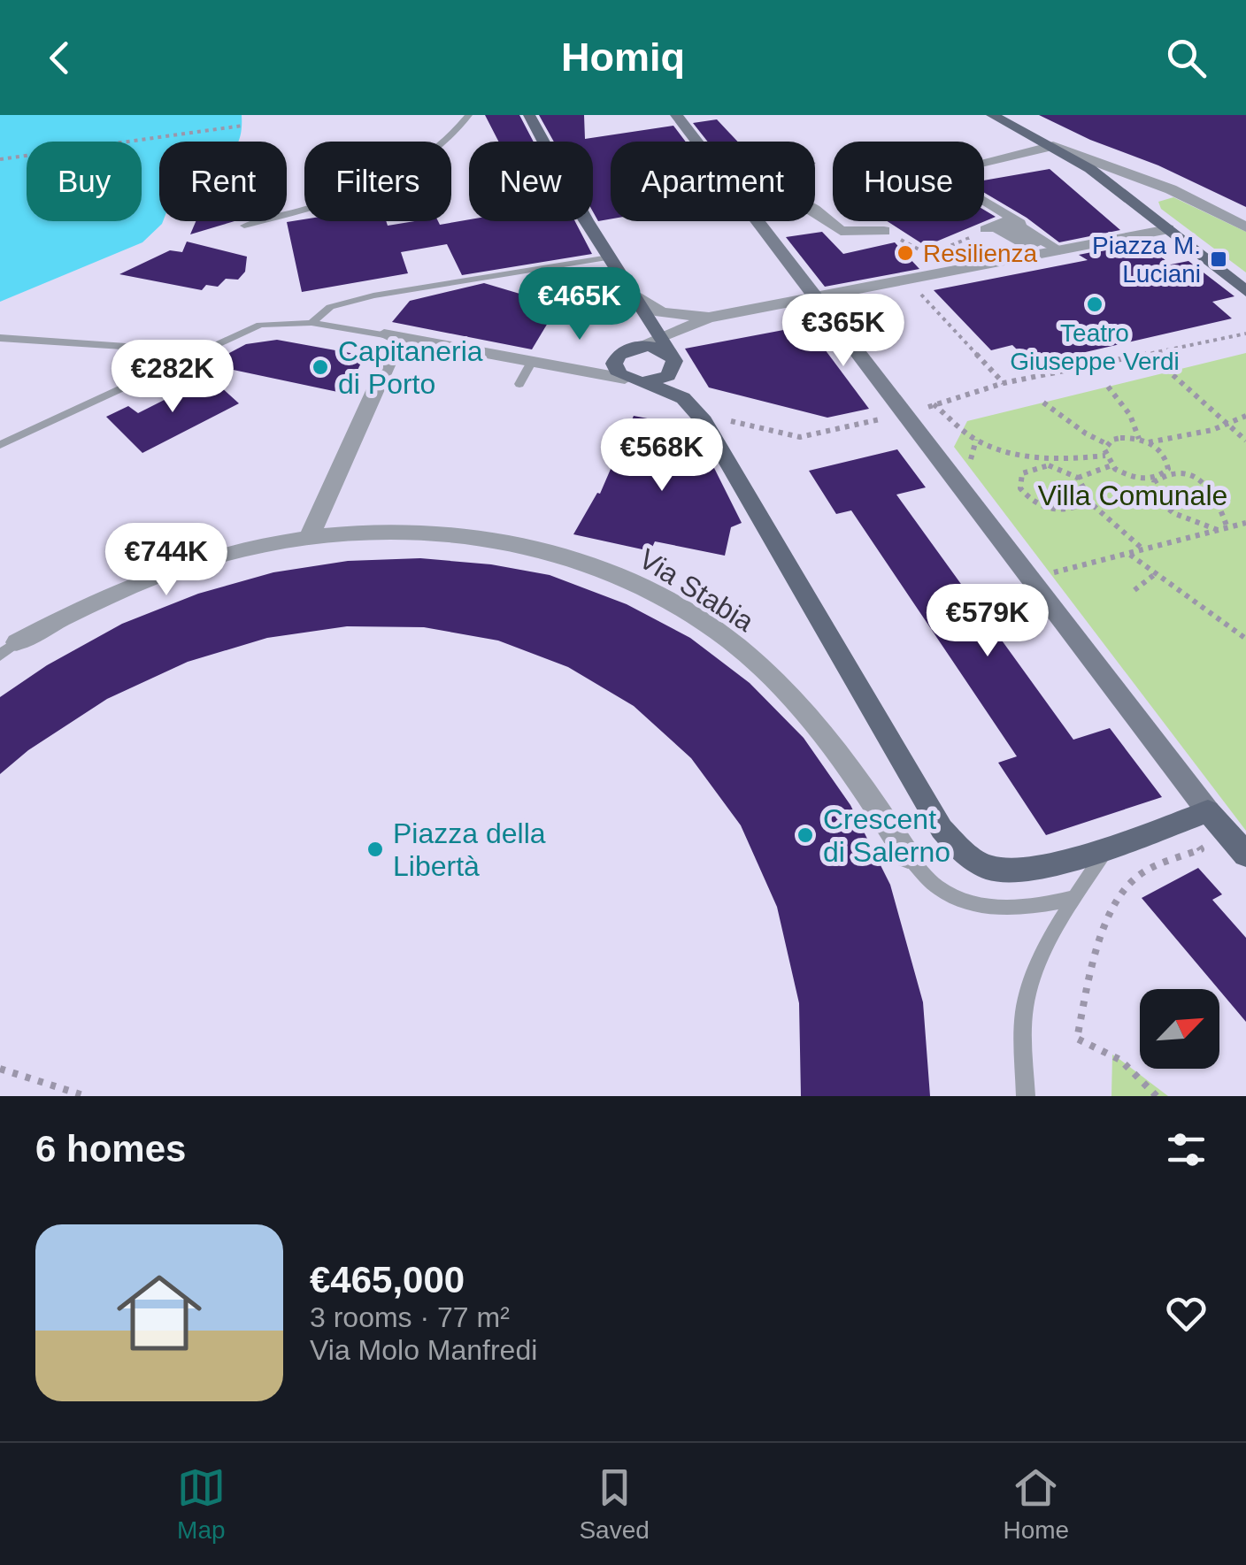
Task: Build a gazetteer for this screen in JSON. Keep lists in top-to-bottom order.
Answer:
{
  "streets": {
    "street": ["Via Stabia"]
  },
  "parks": ["Villa Comunale"],
  "places": {
    "other": [
      "Resilienza",
      "Teatro Giuseppe Verdi",
      "Capitaneria di Porto",
      "Crescent di Salerno",
      "Piazza della Libertà"
    ],
    "transit": ["Piazza M. Luciani"]
  },
  "north": "top right",
  "page": {
    "header": "Homiq",
    "chip": [
      "Buy",
      "Rent",
      "Filters",
      "New",
      "Apartment",
      "House"
    ],
    "price": [
      "€465K",
      "€365K",
      "€282K",
      "€568K",
      "€744K",
      "€579K"
    ],
    "heading": "6 homes",
    "list": [
      {
        "name": "€465,000",
        "note": "3 rooms · 77 m² · Via Molo Manfredi"
      }
    ],
    "tabs": ["Map", "Saved", "Home"]
  }
}
